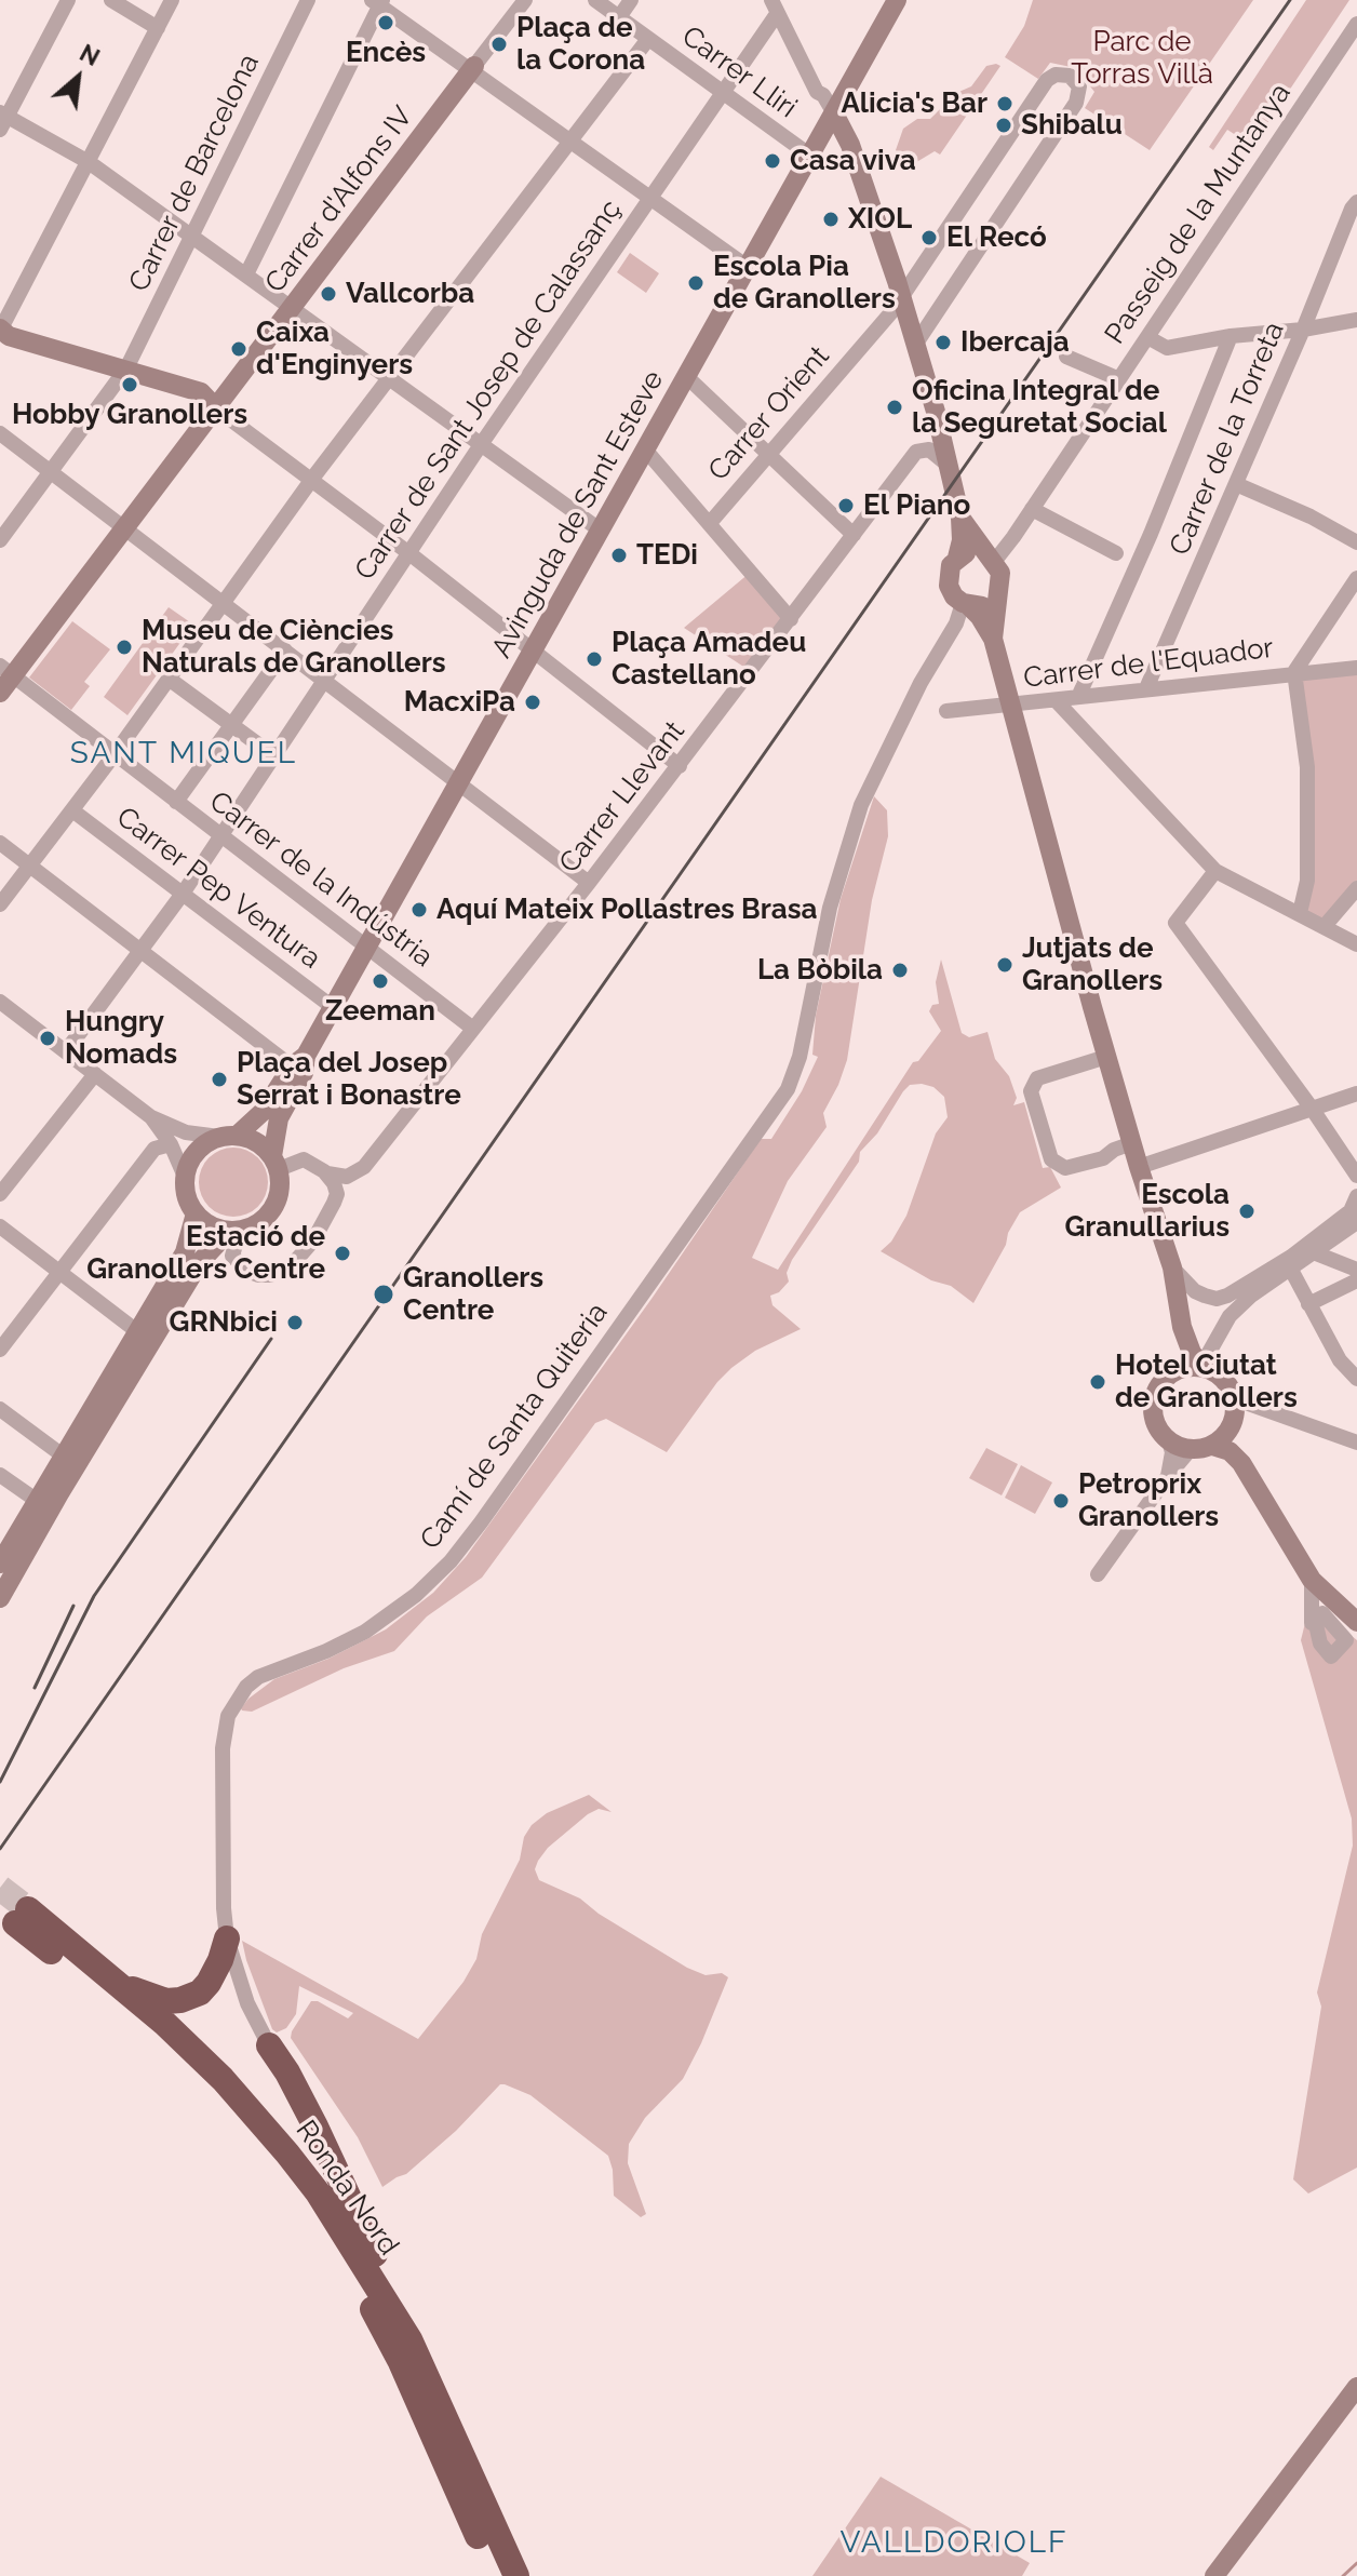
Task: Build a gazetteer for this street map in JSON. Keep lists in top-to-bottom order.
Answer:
{
  "streets": {
    "highway": ["Ronda Nord"],
    "street": [
      "Carrer Lliri",
      "Carrer de Barcelona",
      "Carrer d'Alfons IV",
      "Passeig de la Muntanya",
      "Carrer de Sant Josep de Calassanç",
      "Carrer Orient",
      "Carrer de la Torreta",
      "Avinguda de Sant Esteve",
      "Carrer de l'Equador",
      "Carrer Llevant",
      "Carrer de la Indústria",
      "Carrer Pep Ventura",
      "Camí de Santa Quiteria"
    ]
  },
  "crossings": [
    ["Carrer Lliri", "Carrer de Sant Josep de Calassanç"],
    ["Carrer Lliri", "Avinguda de Sant Esteve"],
    ["Carrer d'Alfons IV", "Carrer de la Indústria"],
    ["Passeig de la Muntanya", "Camí de Santa Quiteria"],
    ["Carrer de Sant Josep de Calassanç", "Carrer de la Indústria"],
    ["Carrer de Sant Josep de Calassanç", "Carrer Pep Ventura"],
    ["Carrer de la Torreta", "Carrer de l'Equador"],
    ["Avinguda de Sant Esteve", "Carrer Llevant"],
    ["Avinguda de Sant Esteve", "Carrer de la Indústria"],
    ["Avinguda de Sant Esteve", "Carrer Pep Ventura"],
    ["Carrer Llevant", "Carrer de la Indústria"]
  ],
  "districts": ["SANT MIQUEL", "VALLDORIOLF"],
  "parks": ["Parc de Torras Villà"],
  "places": [
    "Encès",
    "Plaça de la Corona",
    "Alicia's Bar",
    "Shibalu",
    "Casa viva",
    "XIOL",
    "El Recó",
    "Escola Pia de Granollers",
    "Vallcorba",
    "Ibercaja",
    "Caixa d'Enginyers",
    "Hobby Granollers",
    "Oficina Integral de la Seguretat Social",
    "El Piano",
    "TEDi",
    "Museu de Ciències Naturals de Granollers",
    "Plaça Amadeu Castellano",
    "MacxiPa",
    "Aquí Mateix Pollastres Brasa",
    "Jutjats de Granollers",
    "La Bòbila",
    "Zeeman",
    "Hungry Nomads",
    "Plaça del Josep Serrat i Bonastre",
    "Escola Granullarius",
    "Estació de Granollers Centre",
    "Granollers Centre",
    "GRNbici",
    "Hotel Ciutat de Granollers",
    "Petroprix Granollers"
  ],
  "north": "top right"
}
